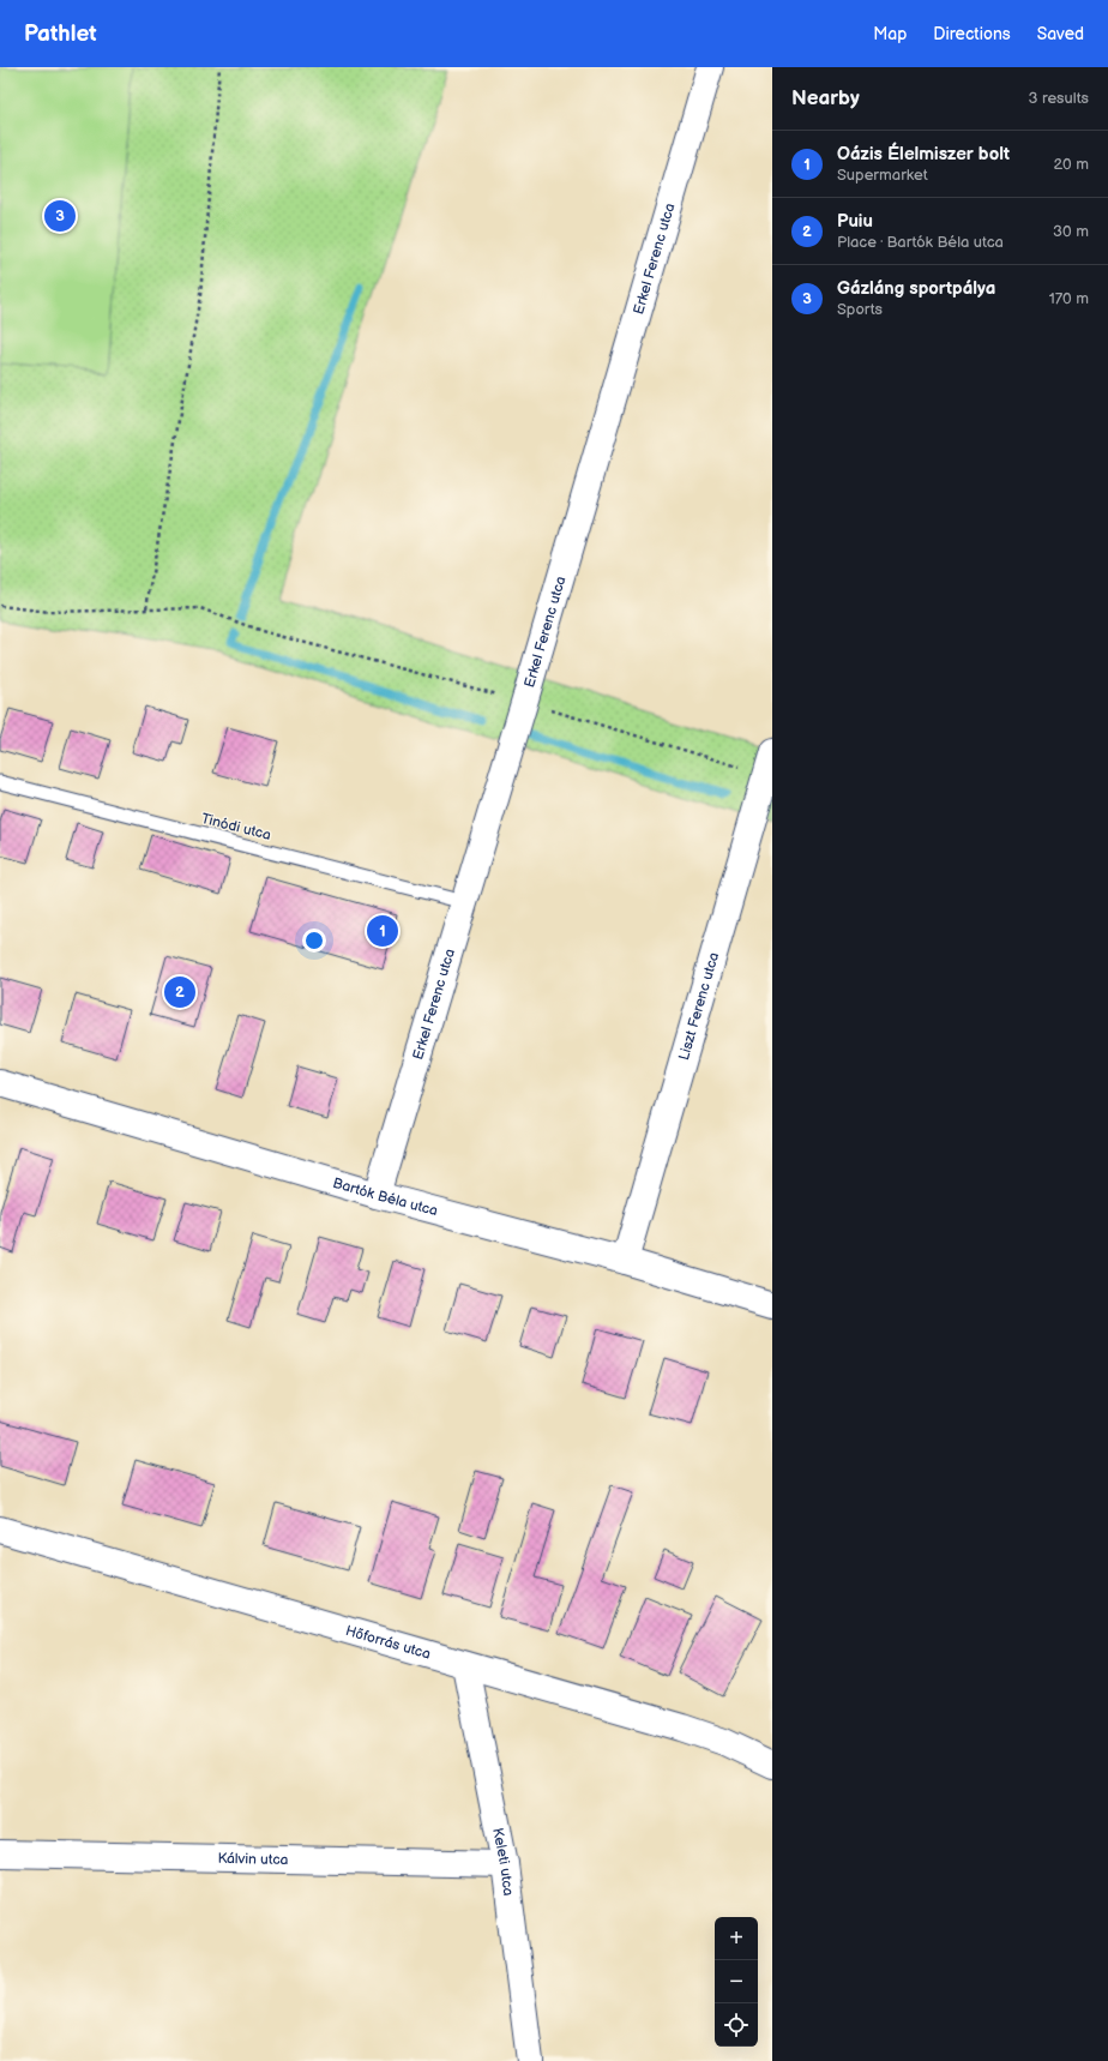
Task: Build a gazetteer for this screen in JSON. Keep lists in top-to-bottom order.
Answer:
{
  "streets": {
    "street": [
      "Erkel Ferenc utca",
      "Liszt Ferenc utca",
      "Bartók Béla utca",
      "Hőforrás utca",
      "Kálvin utca",
      "Keleti utca"
    ],
    "lane": ["Tinódi utca"]
  },
  "crossings": [
    ["Erkel Ferenc utca", "Tinódi utca"],
    ["Erkel Ferenc utca", "Bartók Béla utca"],
    ["Liszt Ferenc utca", "Bartók Béla utca"],
    ["Hőforrás utca", "Keleti utca"],
    ["Kálvin utca", "Keleti utca"]
  ],
  "page": {
    "header": "Pathlet",
    "nav": ["Map", "Directions", "Saved"],
    "heading": ["Nearby", "3 results"],
    "list": [
      {
        "mark": "1",
        "name": "Oázis Élelmiszer bolt",
        "note": "Supermarket",
        "value": "20 m"
      },
      {
        "mark": "2",
        "name": "Puiu",
        "note": "Place · Bartók Béla utca",
        "value": "30 m"
      },
      {
        "mark": "3",
        "name": "Gázláng sportpálya",
        "note": "Sports",
        "value": "170 m"
      }
    ],
    "pins": ["3", "1", "2"],
    "map_buttons": ["+", "−"]
  }
}
